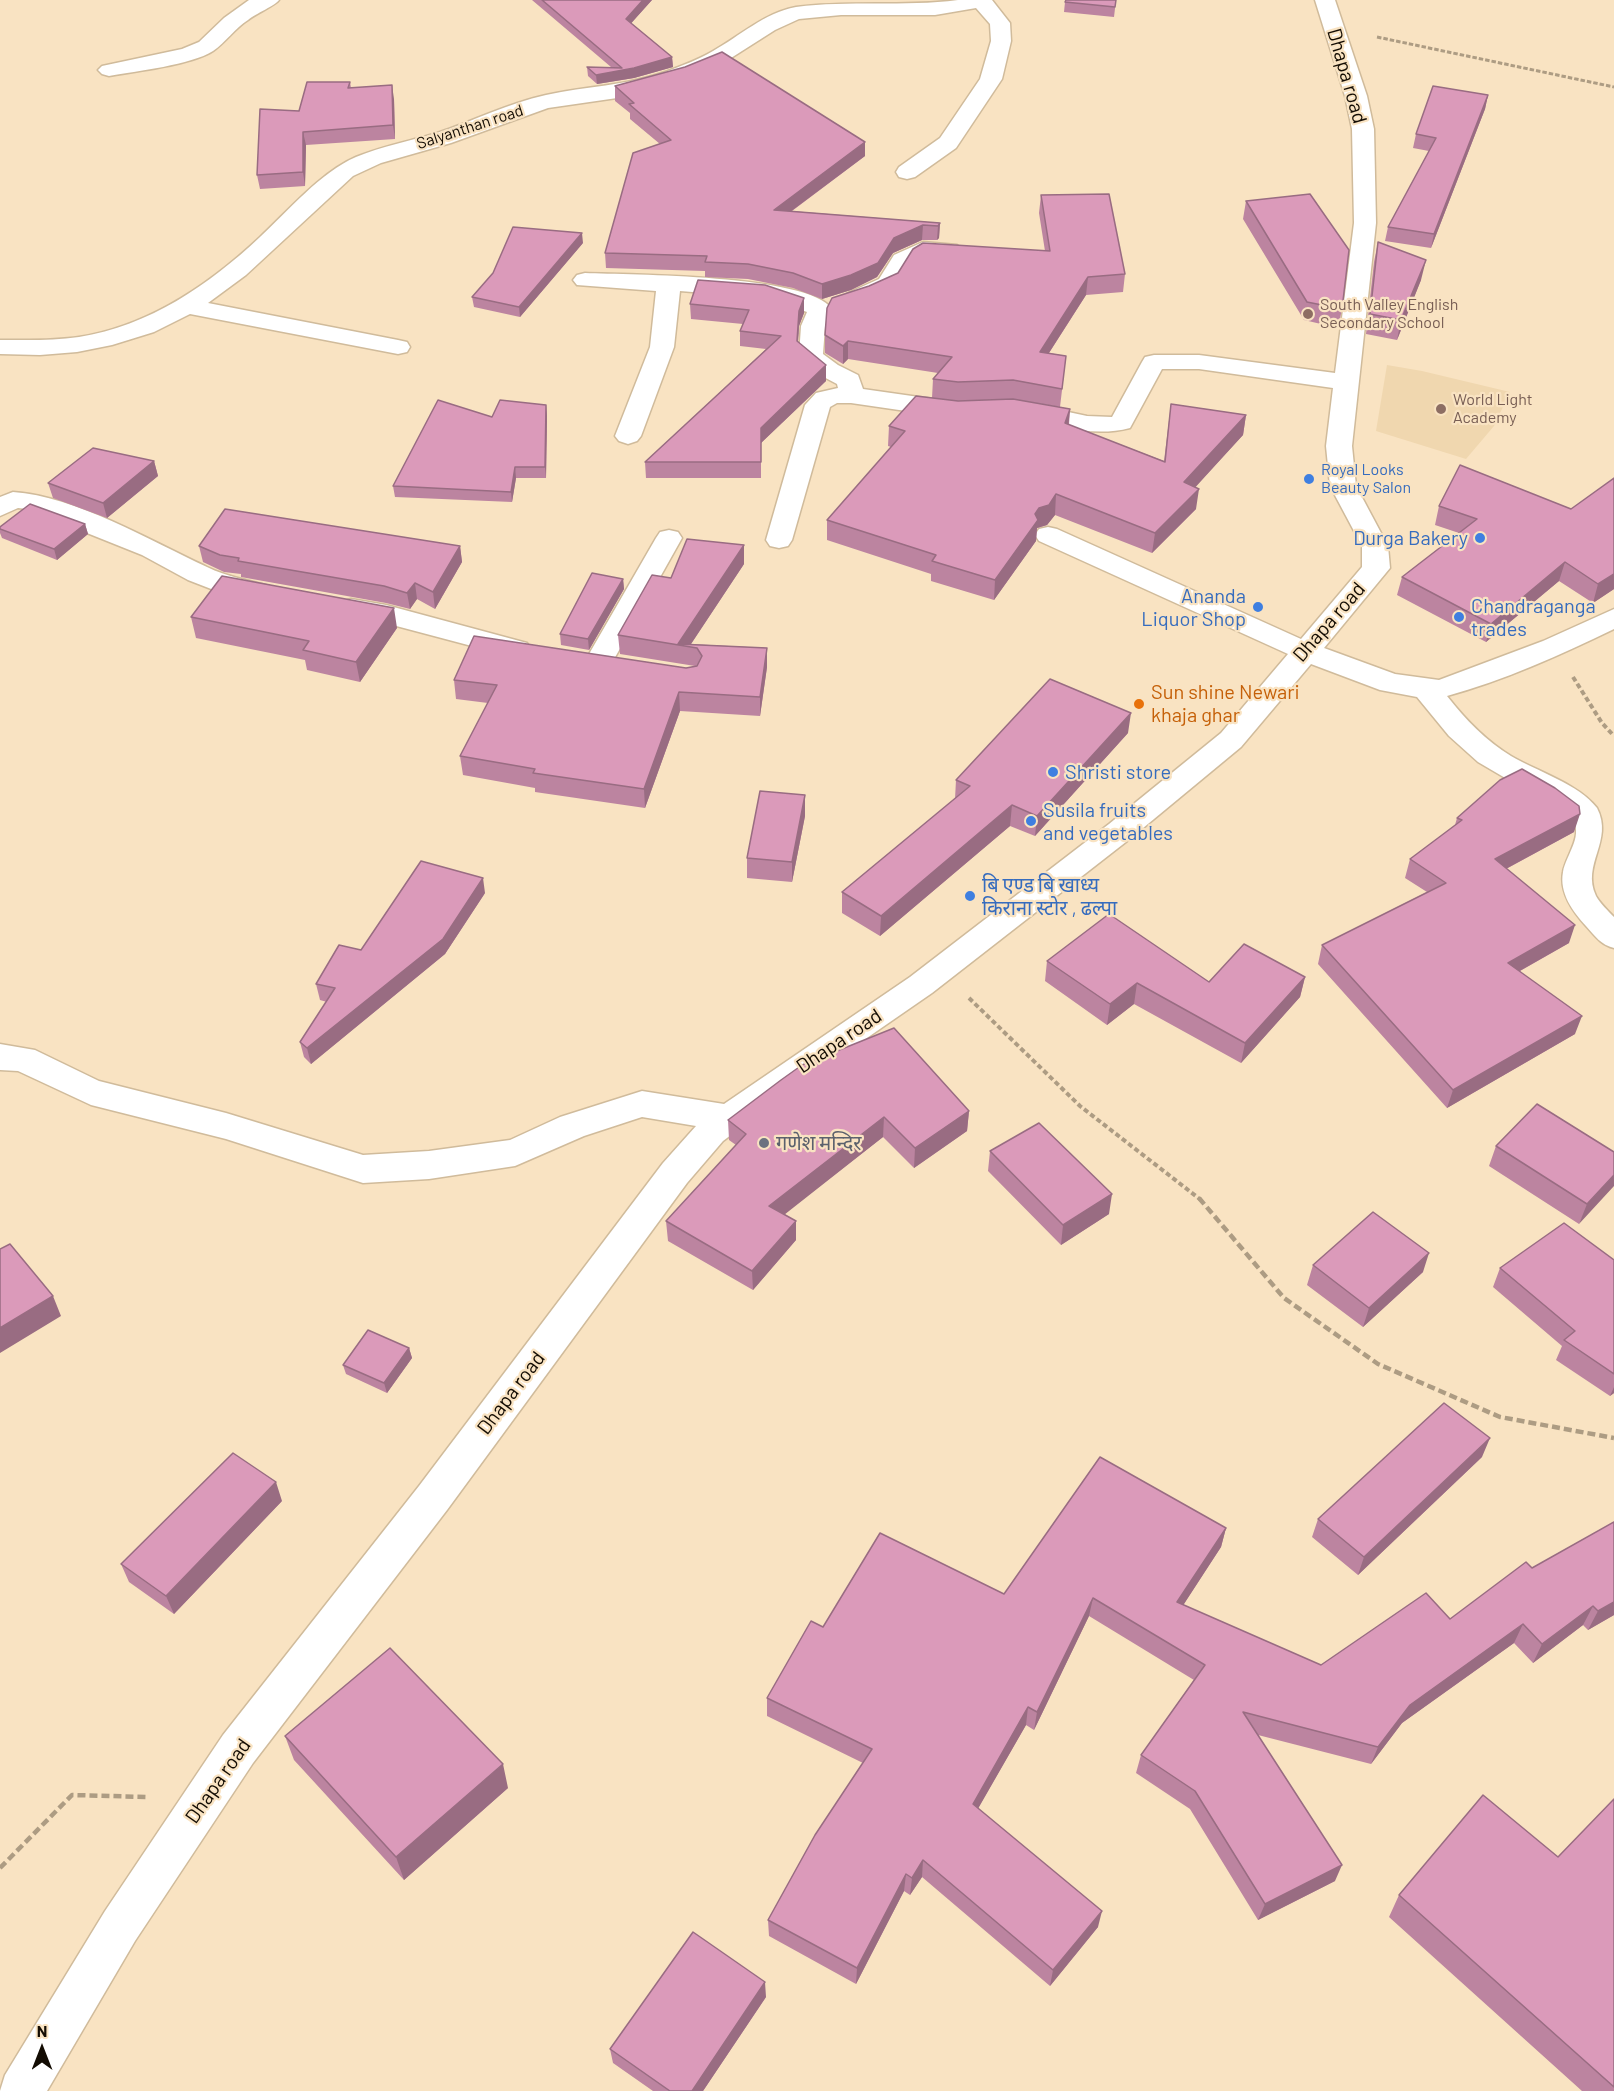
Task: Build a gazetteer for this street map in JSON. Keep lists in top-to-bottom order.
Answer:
{
  "streets": {
    "street": ["Dhapa road", "Salyanthan road"]
  },
  "places": [
    "South Valley English Secondary School",
    "World Light Academy",
    "Royal Looks Beauty Salon",
    "Durga Bakery",
    "Ananda Liquor Shop",
    "Chandraganga trades",
    "Sun shine Newari khaja ghar",
    "Shristi store",
    "Susila fruits and vegetables",
    "बि एण्ड बि खाध्य किराना स्टोर , ढल्पा",
    "गणेश मन्दिर"
  ],
  "north": "top"
}
